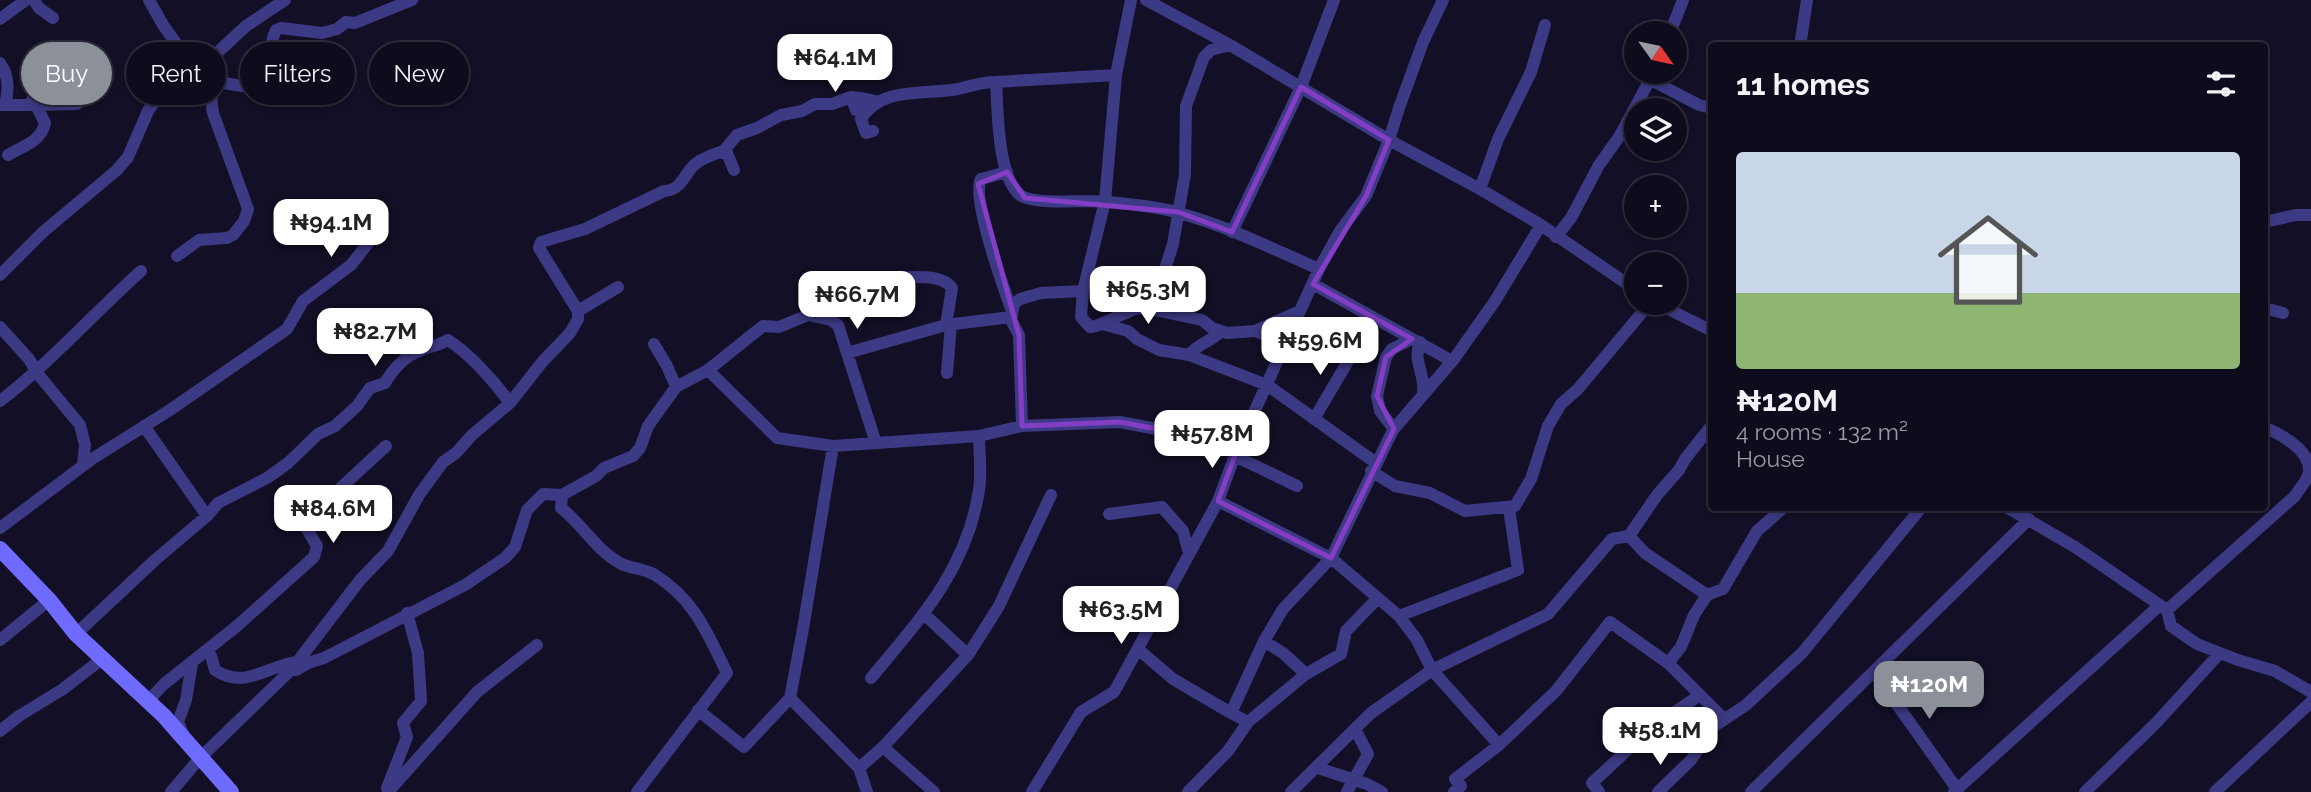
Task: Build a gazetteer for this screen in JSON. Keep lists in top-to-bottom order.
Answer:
{
  "north": "bottom right",
  "page": {
    "map_buttons": ["+", "−"],
    "price": [
      "₦64.1M",
      "₦94.1M",
      "₦65.3M",
      "₦66.7M",
      "₦82.7M",
      "₦59.6M",
      "₦57.8M",
      "₦84.6M",
      "₦63.5M",
      "₦120M",
      "₦58.1M"
    ],
    "chip": [
      "Buy",
      "Rent",
      "Filters",
      "New"
    ],
    "heading": "11 homes",
    "list": [
      {
        "name": "₦120M",
        "note": "4 rooms · 132 m² · House"
      }
    ]
  }
}
